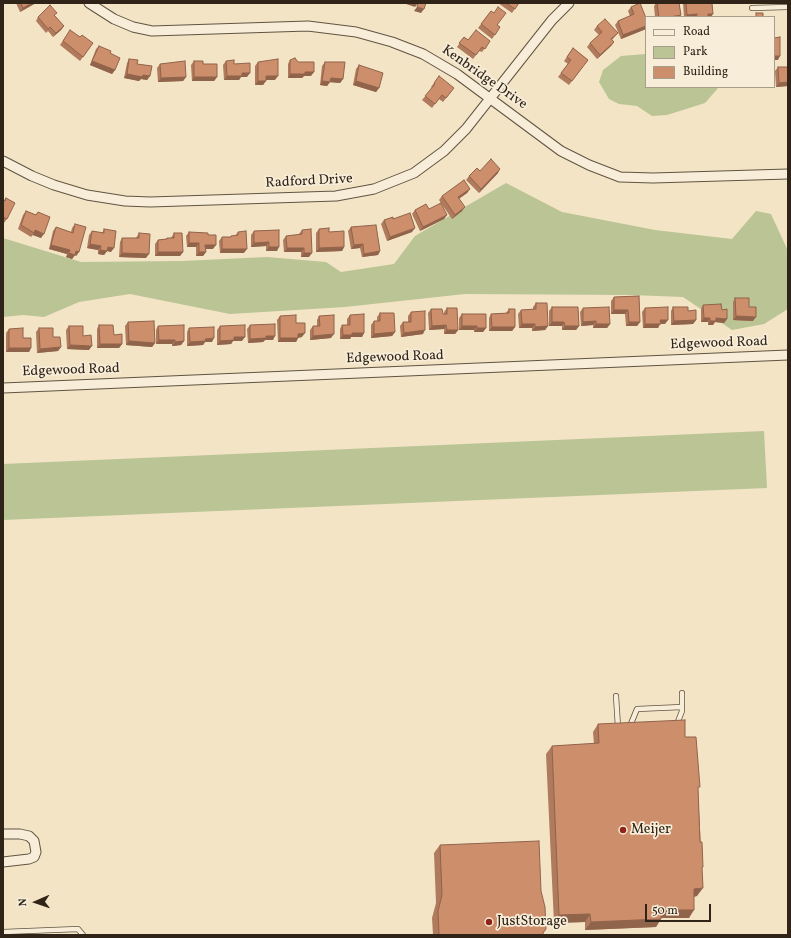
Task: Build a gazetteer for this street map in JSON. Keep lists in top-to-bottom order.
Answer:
{
  "streets": {
    "street": ["Kenbridge Drive", "Radford Drive", "Edgewood Road"]
  },
  "crossings": [
    ["Kenbridge Drive", "Radford Drive"]
  ],
  "places": ["Meijer", "JustStorage"],
  "legend": ["Road", "Park", "Building"],
  "scale_bar": "50 m",
  "north": "left"
}
